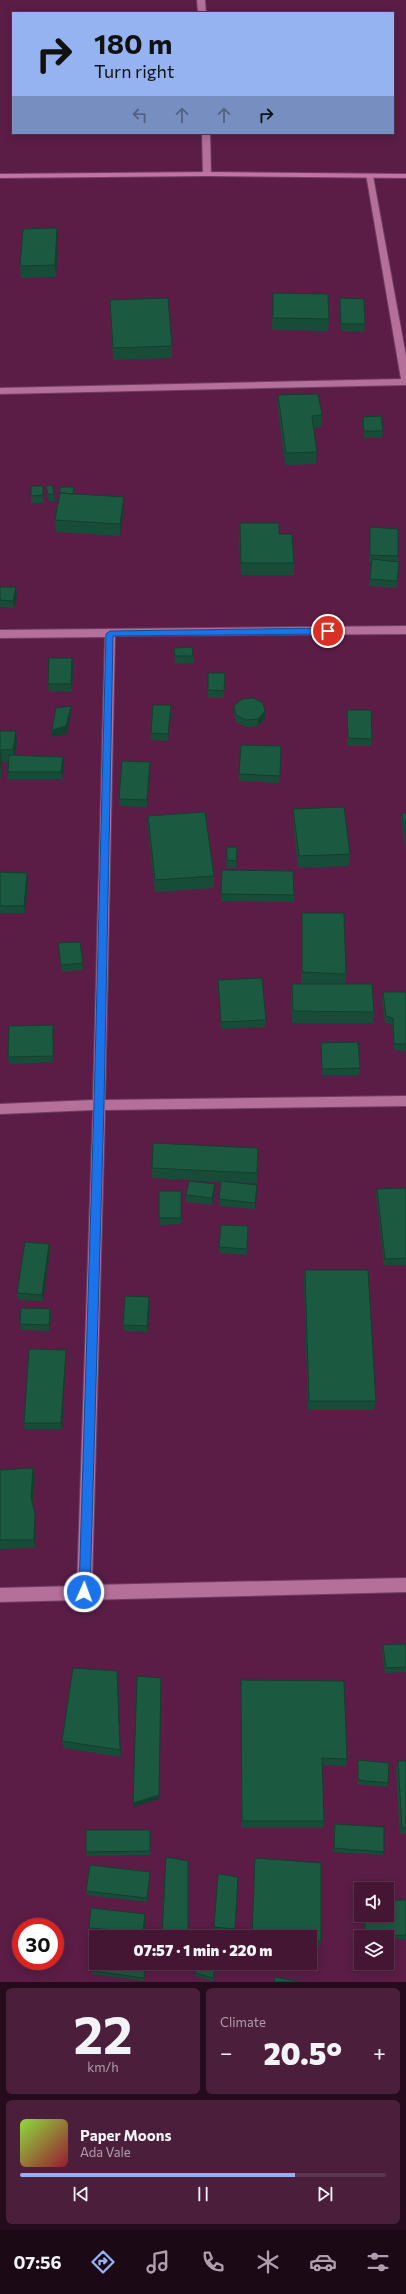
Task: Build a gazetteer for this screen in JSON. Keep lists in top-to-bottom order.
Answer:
{
  "page": {
    "turn": ["180 m", "Turn right"],
    "limit": "30",
    "trip": "07:57 · 1 min · 220 m",
    "tile": [
      ["22", "km/h"],
      "Climate"
    ],
    "heat": ["−", "20.5°", "+"],
    "song": ["Paper Moons", "Ada Vale"],
    "tabs": "07:56"
  }
}
